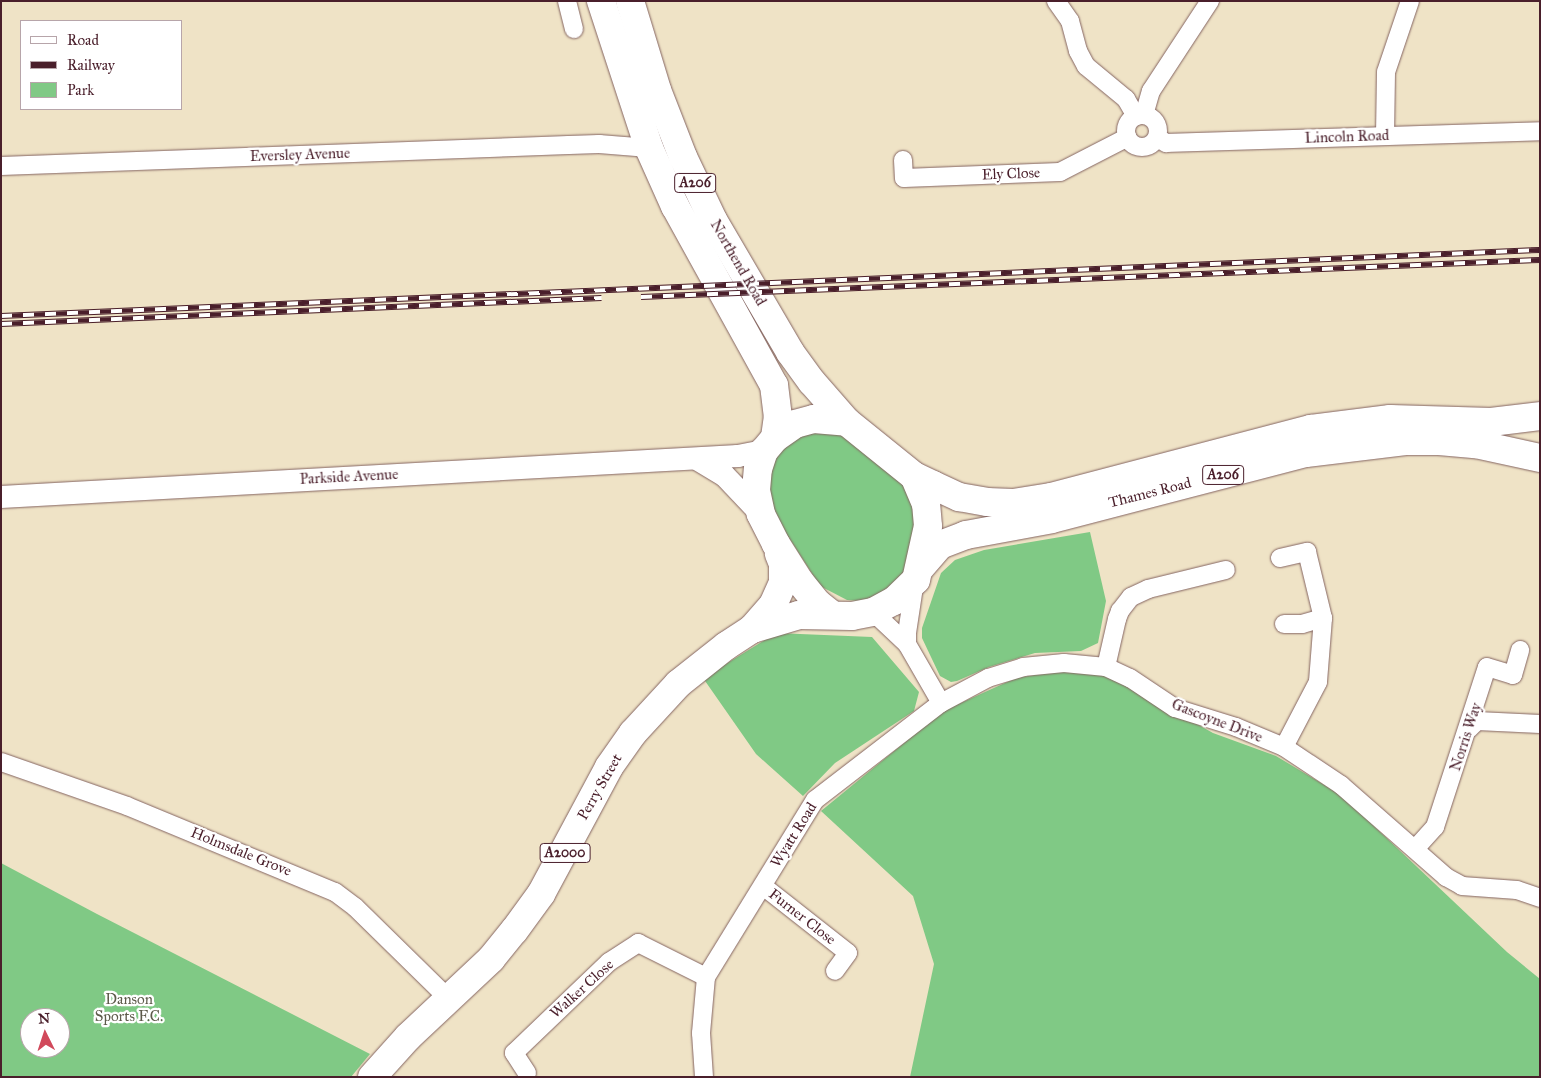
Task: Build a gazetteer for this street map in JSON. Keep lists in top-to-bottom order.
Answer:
{
  "streets": {
    "main road": [
      "A206",
      "Northend Road",
      "Thames Road",
      "Perry Street",
      "A2000"
    ],
    "street": [
      "Lincoln Road",
      "Eversley Avenue",
      "Ely Close",
      "Parkside Avenue",
      "Gascoyne Drive",
      "Norris Way",
      "Wyatt Road",
      "Holmsdale Grove",
      "Furner Close",
      "Walker Close"
    ]
  },
  "crossings": [
    ["Lincoln Road", "Ely Close"],
    ["Eversley Avenue", "Northend Road"],
    ["Northend Road", "Parkside Avenue"],
    ["Northend Road", "Thames Road"],
    ["Thames Road", "Perry Street"],
    ["Gascoyne Drive", "Norris Way"],
    ["Gascoyne Drive", "Wyatt Road"],
    ["Perry Street", "Holmsdale Grove"],
    ["Wyatt Road", "Furner Close"],
    ["Wyatt Road", "Walker Close"]
  ],
  "parks": ["Danson Sports F.C."],
  "legend": ["Road", "Railway", "Park"],
  "north": "top"
}
